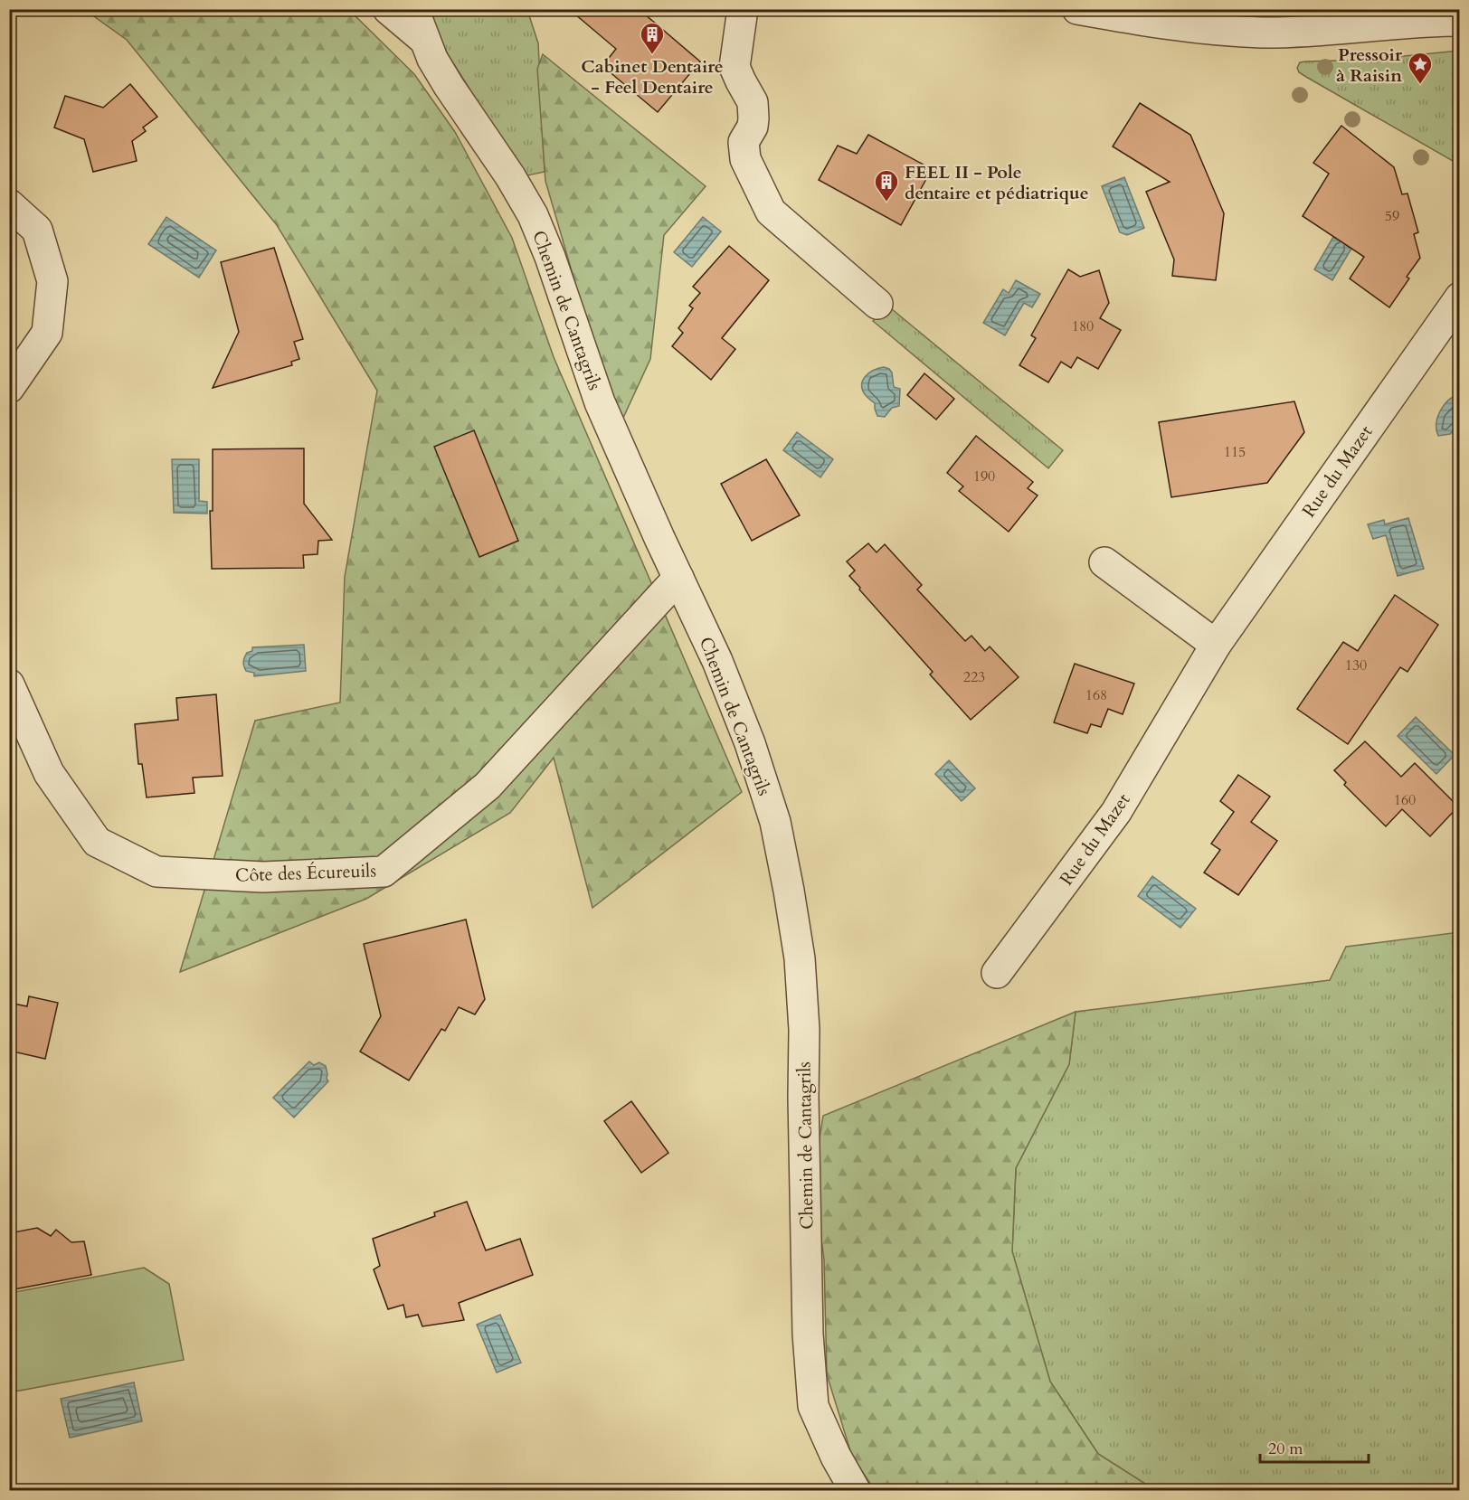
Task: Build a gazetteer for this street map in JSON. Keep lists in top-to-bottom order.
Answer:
{
  "streets": {
    "street": ["Chemin de Cantagrils", "Rue du Mazet", "Côte des Écureuils"]
  },
  "crossings": [
    ["Chemin de Cantagrils", "Côte des Écureuils"]
  ],
  "places": {
    "building": ["Cabinet Dentaire - Feel Dentaire", "FEEL II - Pole dentaire et pédiatrique"],
    "place": ["Pressoir à Raisin"]
  },
  "house_numbers": [
    "59",
    "180",
    "115",
    "190",
    "130",
    "223",
    "168",
    "160"
  ],
  "scale_bar": "20 m"
}
